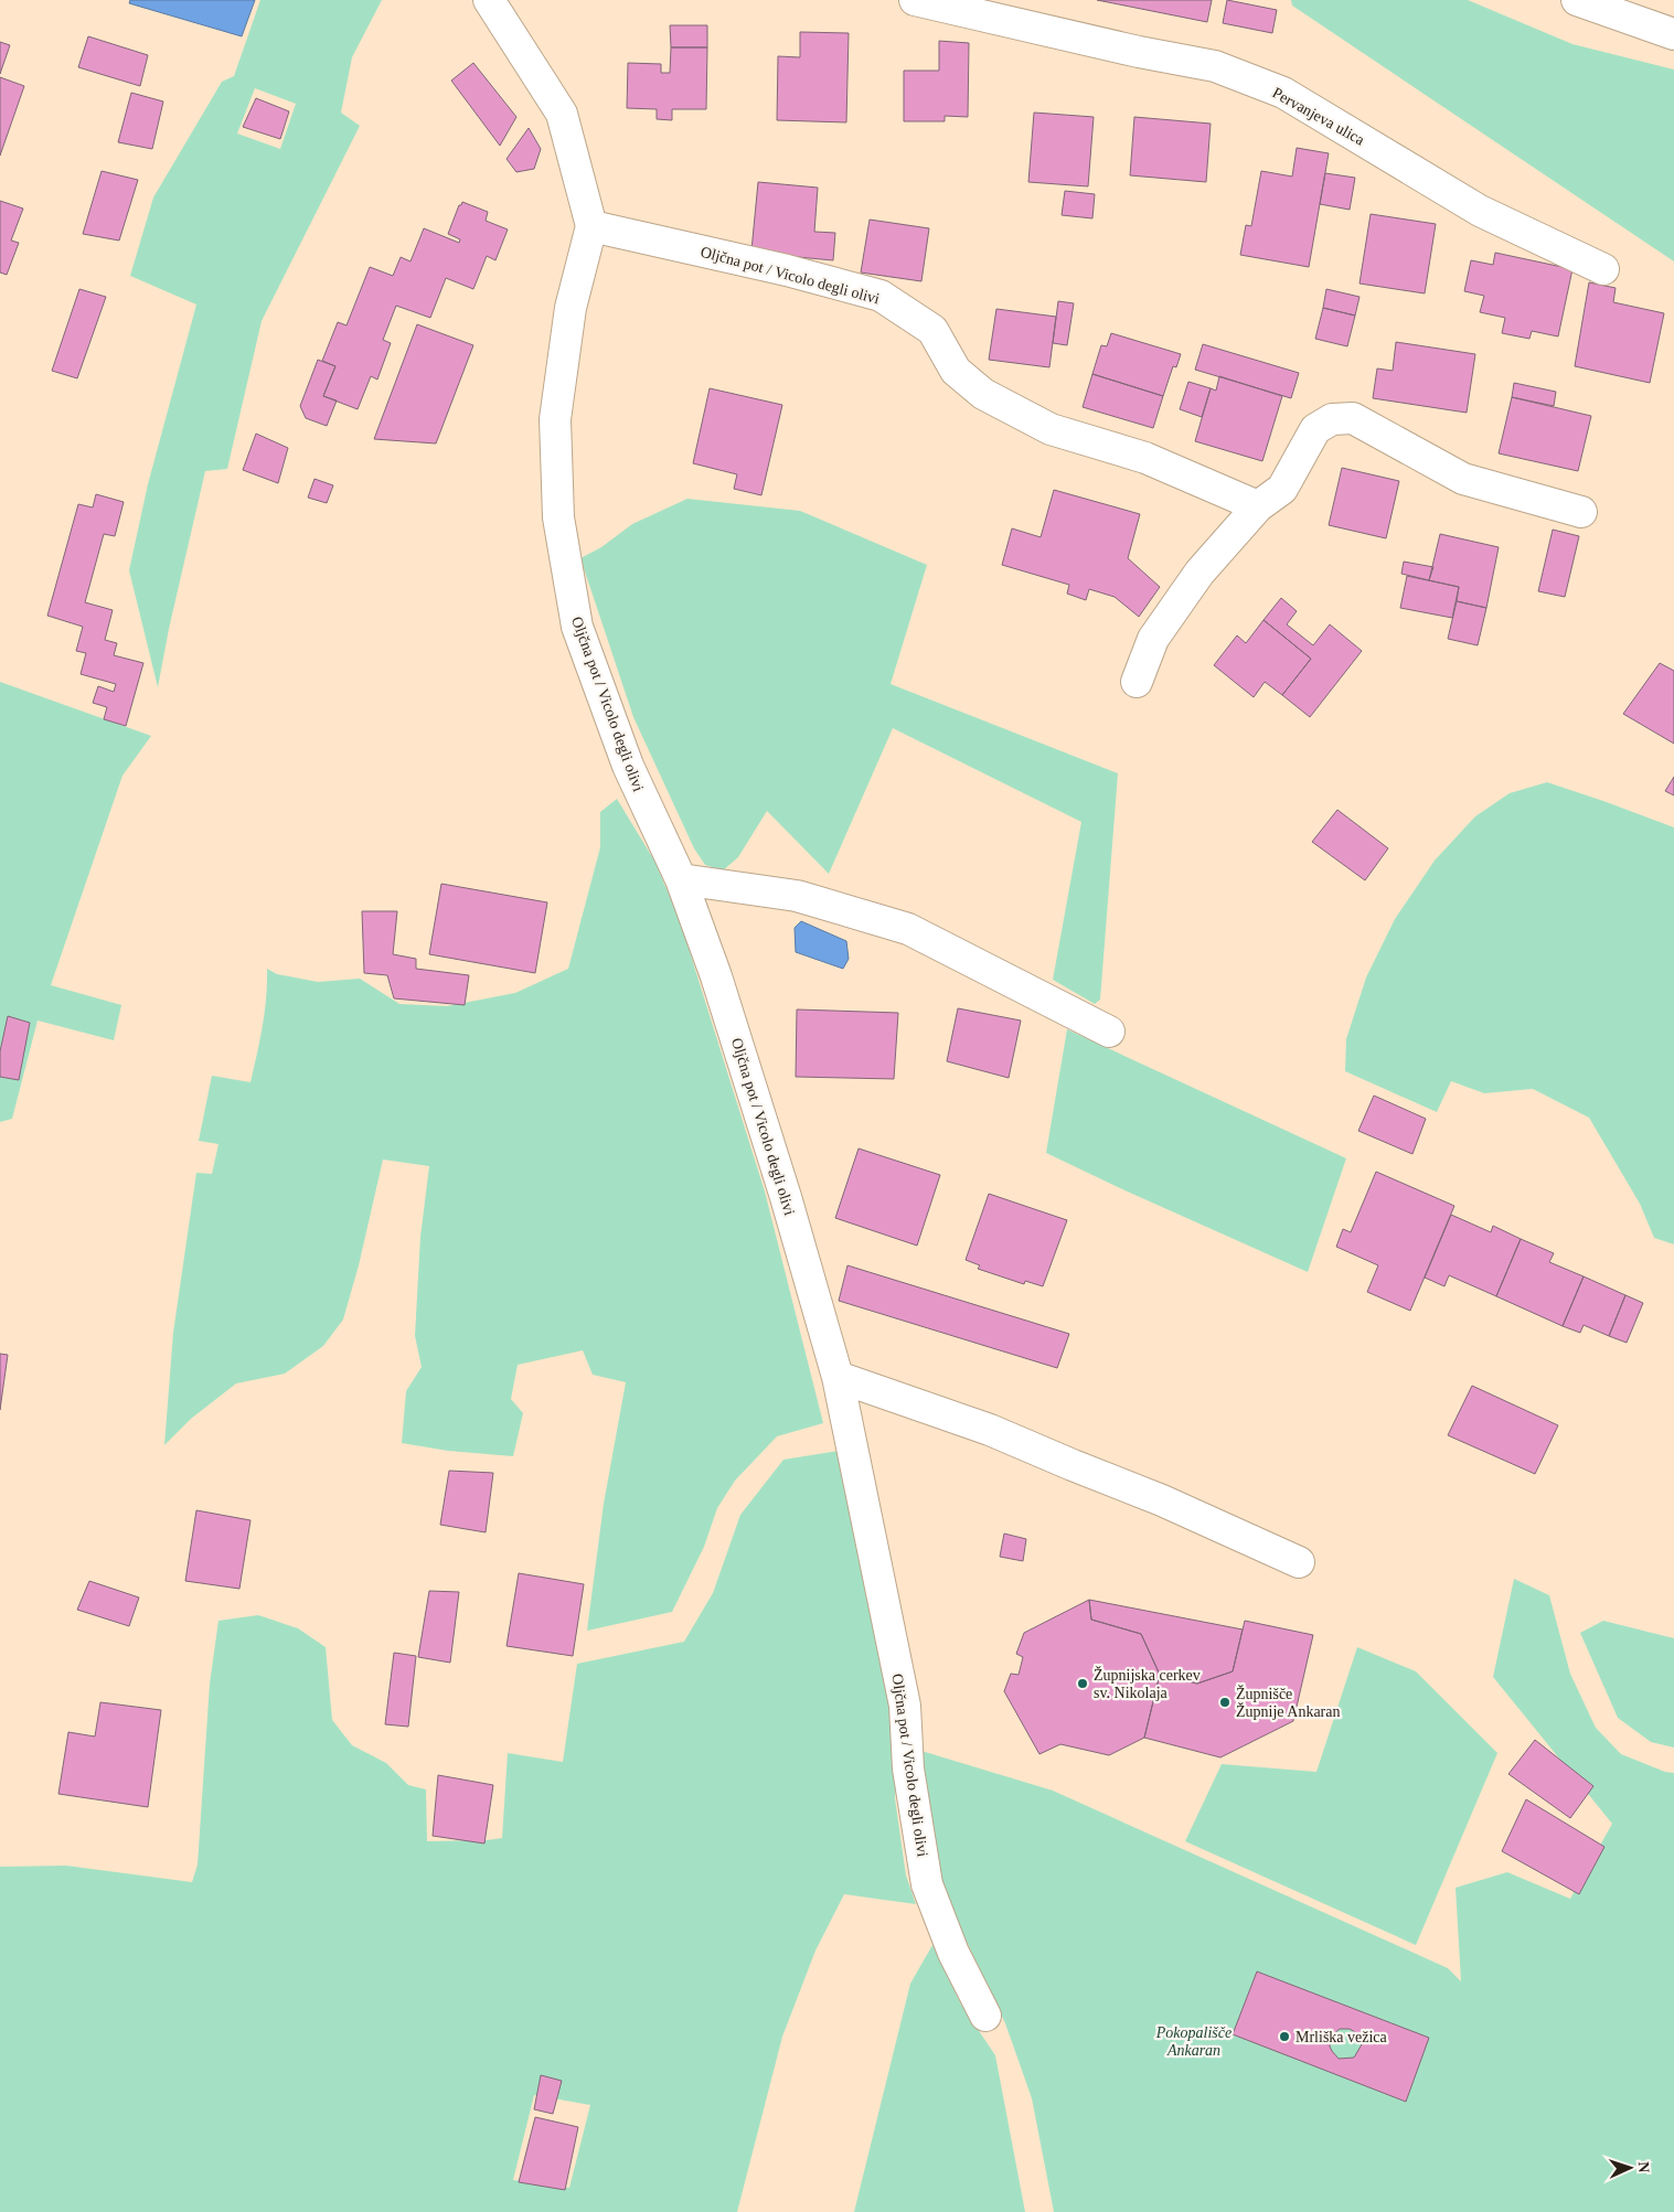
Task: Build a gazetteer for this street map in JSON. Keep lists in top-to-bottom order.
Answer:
{
  "streets": {
    "street": ["Pervanjeva ulica", "Oljčna pot / Vicolo degli olivi"]
  },
  "parks": ["Pokopališče Ankaran"],
  "places": ["Župnijska cerkev sv. Nikolaja", "Župnišče Župnije Ankaran", "Mrliška vežica"],
  "north": "right"
}
